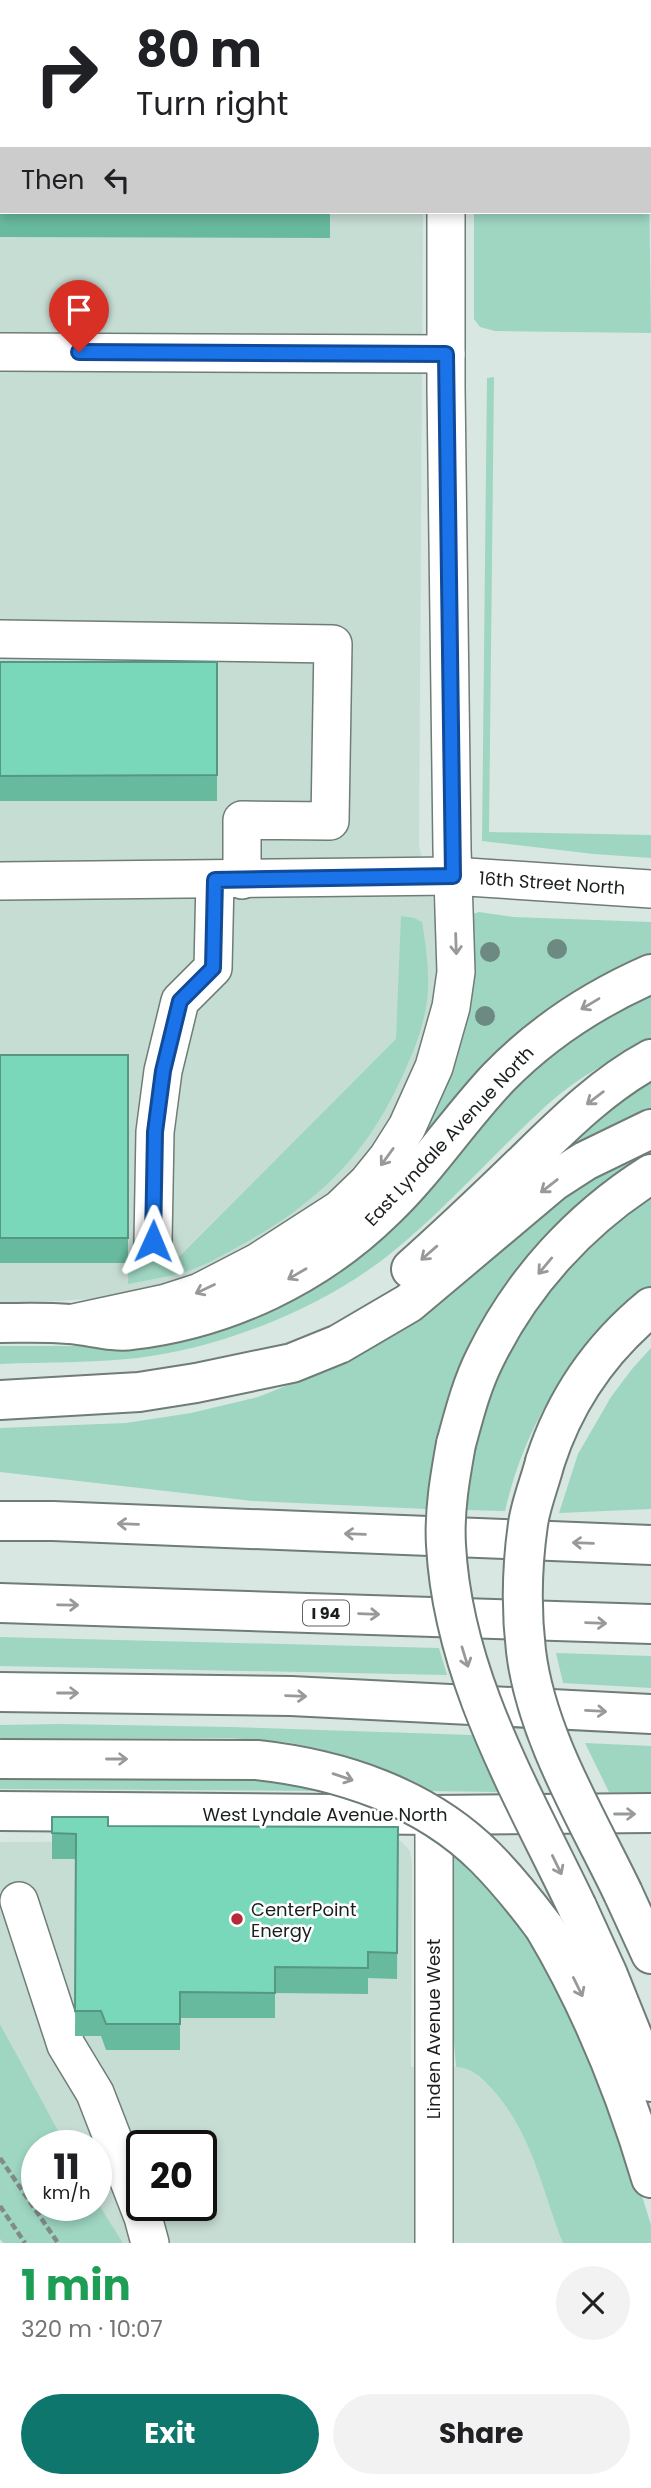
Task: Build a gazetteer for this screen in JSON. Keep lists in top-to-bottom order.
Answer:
{
  "streets": {
    "main road": ["East Lyndale Avenue North", "I 94", "West Lyndale Avenue North"],
    "street": ["16th Street North", "Linden Avenue West"]
  },
  "crossings": [
    ["West Lyndale Avenue North", "Linden Avenue West"]
  ],
  "places": ["CenterPoint Energy"],
  "page": {
    "turn": ["80 m", "Turn right"],
    "then": "Then",
    "speed": "11 km/h",
    "limit": "20",
    "heading": ["1 min", "320 m · 10:07"],
    "buttons": ["Exit", "Share"]
  }
}
